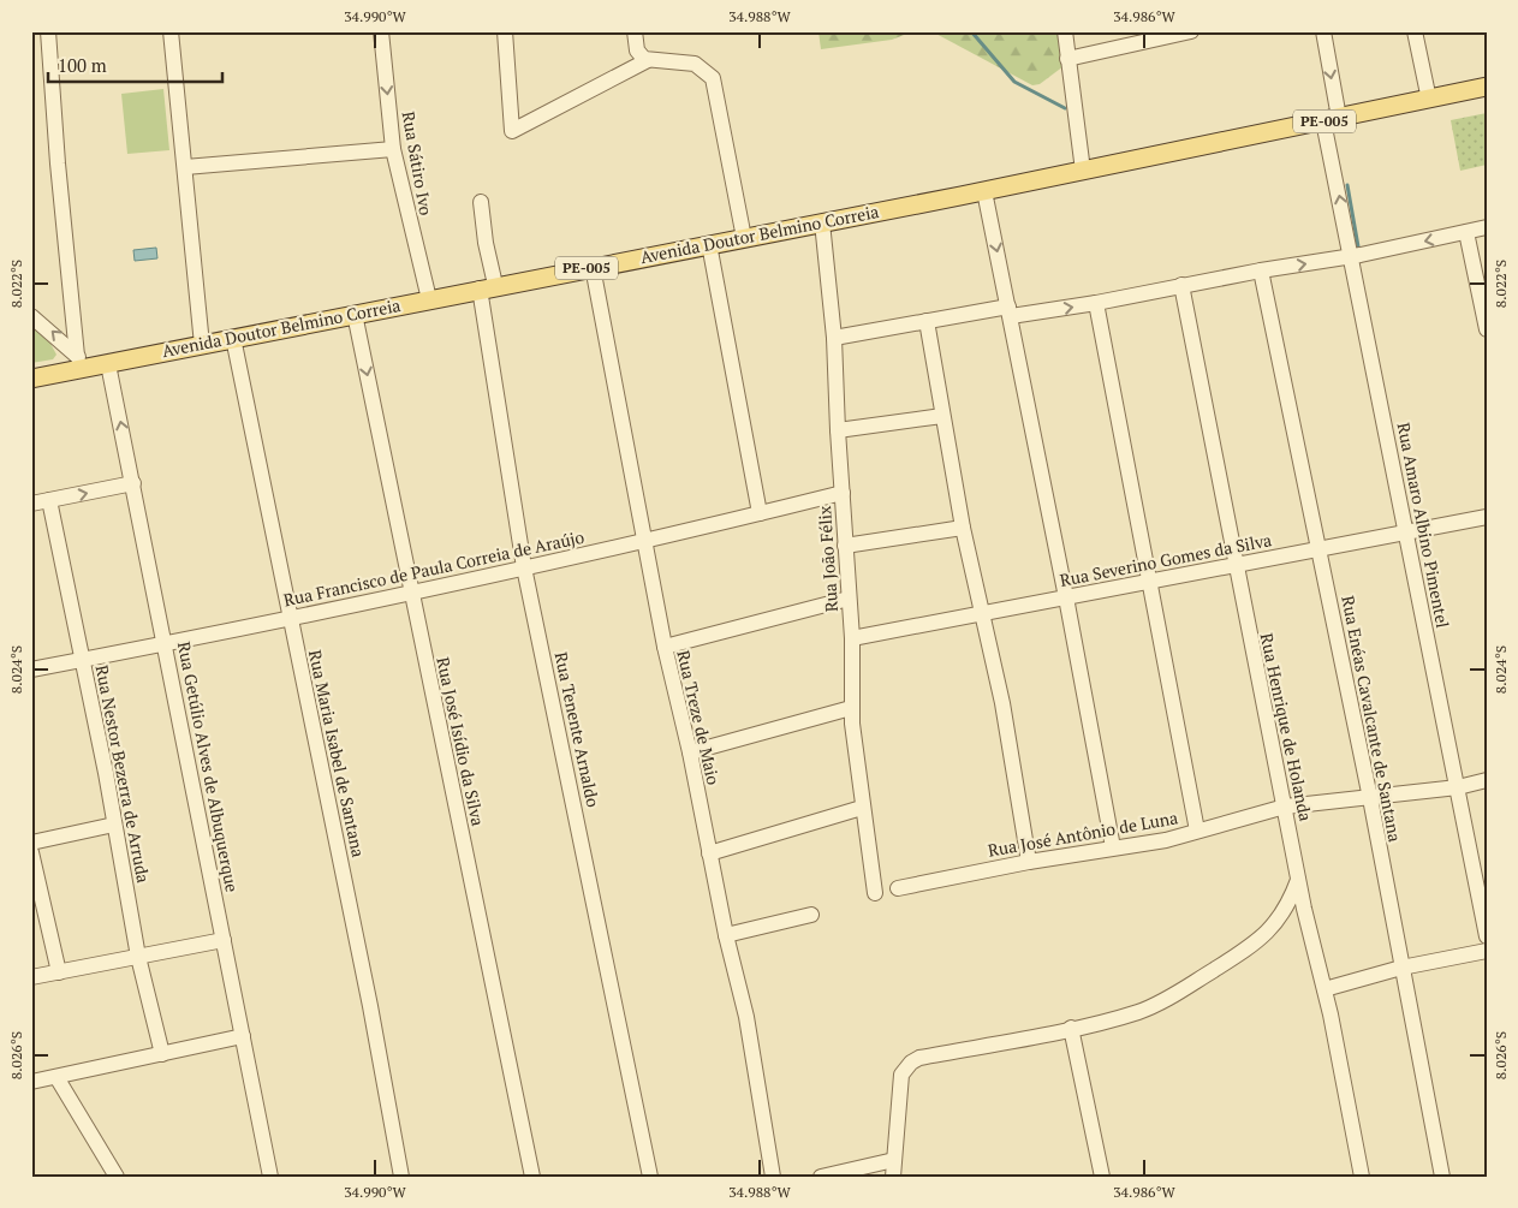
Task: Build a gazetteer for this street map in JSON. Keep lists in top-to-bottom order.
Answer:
{
  "streets": {
    "main road": ["PE-005", "Avenida Doutor Belmino Correia"],
    "street": [
      "Rua Sátiro Ivo",
      "Rua Amaro Albino Pimentel",
      "Rua João Félix",
      "Rua Severino Gomes da Silva",
      "Rua Francisco de Paula Correia de Araújo",
      "Rua Treze de Maio",
      "Rua Enéas Cavalcante de Santana",
      "Rua Henrique de Holanda",
      "Rua Tenente Arnaldo",
      "Rua José Isídio da Silva",
      "Rua Maria Isabel de Santana",
      "Rua Getúlio Alves de Albuquerque",
      "Rua Nestor Bezerra de Arruda",
      "Rua José Antônio de Luna"
    ]
  },
  "crossings": [
    ["Rua Sátiro Ivo", "Avenida Doutor Belmino Correia"],
    ["Avenida Doutor Belmino Correia", "Rua Amaro Albino Pimentel"],
    ["Avenida Doutor Belmino Correia", "Rua João Félix"],
    ["Avenida Doutor Belmino Correia", "Rua Treze de Maio"],
    ["Avenida Doutor Belmino Correia", "Rua Tenente Arnaldo"],
    ["Avenida Doutor Belmino Correia", "Rua José Isídio da Silva"],
    ["Avenida Doutor Belmino Correia", "Rua Maria Isabel de Santana"],
    ["Avenida Doutor Belmino Correia", "Rua Getúlio Alves de Albuquerque"],
    ["Rua Amaro Albino Pimentel", "Rua Severino Gomes da Silva"],
    ["Rua Amaro Albino Pimentel", "Rua José Antônio de Luna"],
    ["Rua João Félix", "Rua Severino Gomes da Silva"],
    ["Rua João Félix", "Rua Francisco de Paula Correia de Araújo"],
    ["Rua Severino Gomes da Silva", "Rua Enéas Cavalcante de Santana"],
    ["Rua Severino Gomes da Silva", "Rua Henrique de Holanda"],
    ["Rua Francisco de Paula Correia de Araújo", "Rua Treze de Maio"],
    ["Rua Francisco de Paula Correia de Araújo", "Rua Tenente Arnaldo"],
    ["Rua Francisco de Paula Correia de Araújo", "Rua José Isídio da Silva"],
    ["Rua Francisco de Paula Correia de Araújo", "Rua Maria Isabel de Santana"],
    ["Rua Francisco de Paula Correia de Araújo", "Rua Getúlio Alves de Albuquerque"],
    ["Rua Francisco de Paula Correia de Araújo", "Rua Nestor Bezerra de Arruda"],
    ["Rua Enéas Cavalcante de Santana", "Rua José Antônio de Luna"],
    ["Rua Henrique de Holanda", "Rua José Antônio de Luna"]
  ],
  "one_way": ["Rua Sátiro Ivo"],
  "scale_bar": "100 m",
  "coordinates": [
    "34.990°W",
    "34.988°W",
    "34.986°W",
    "8.022°S",
    "8.024°S",
    "8.026°S"
  ]
}
